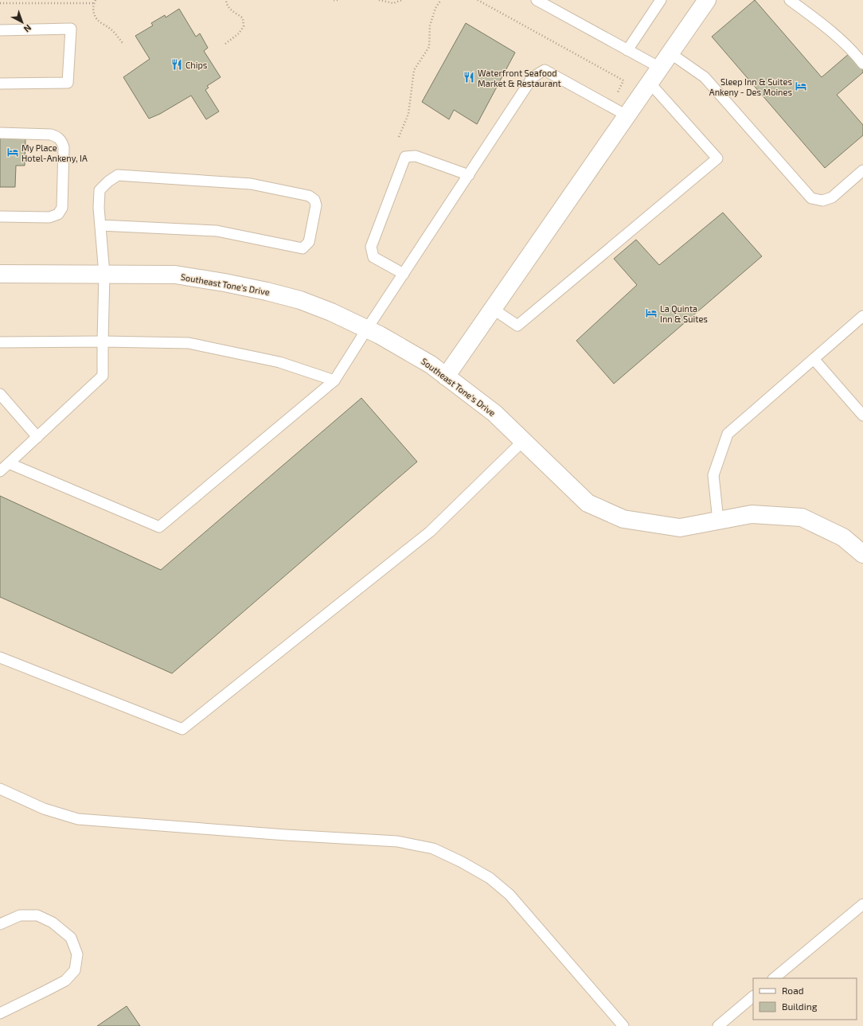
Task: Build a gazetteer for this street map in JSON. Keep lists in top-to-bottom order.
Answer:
{
  "streets": {
    "street": ["Southeast Tone's Drive"]
  },
  "places": {
    "restaurant": ["Chips", "Waterfront Seafood Market & Restaurant"],
    "hotel": ["Sleep Inn & Suites Ankeny - Des Moines", "My Place Hotel-Ankeny, IA", "La Quinta Inn & Suites"]
  },
  "legend": ["Road", "Building"],
  "north": "bottom right"
}
